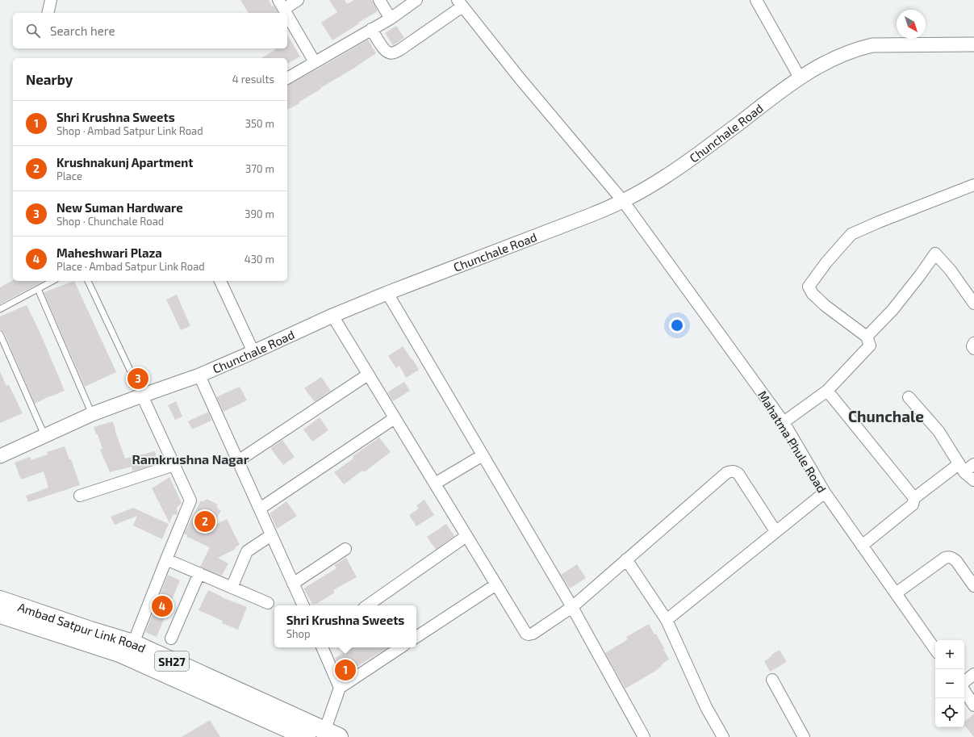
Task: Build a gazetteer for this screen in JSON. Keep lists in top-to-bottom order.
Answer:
{
  "streets": {
    "main road": ["Ambad Satpur Link Road", "SH27"],
    "street": ["Chunchale Road", "Mahatma Phule Road"]
  },
  "crossings": [
    ["Chunchale Road", "Mahatma Phule Road"]
  ],
  "districts": ["Chunchale", "Ramkrushna Nagar"],
  "north": "bottom right",
  "page": {
    "search": "Search here",
    "heading": ["Nearby", "4 results"],
    "list": [
      {
        "mark": "1",
        "name": "Shri Krushna Sweets",
        "note": "Shop · Ambad Satpur Link Road",
        "value": "350 m"
      },
      {
        "mark": "2",
        "name": "Krushnakunj Apartment",
        "note": "Place",
        "value": "370 m"
      },
      {
        "mark": "3",
        "name": "New Suman Hardware",
        "note": "Shop · Chunchale Road",
        "value": "390 m"
      },
      {
        "mark": "4",
        "name": "Maheshwari Plaza",
        "note": "Place · Ambad Satpur Link Road",
        "value": "430 m"
      }
    ],
    "pins": [
      "3",
      "2",
      "4",
      "1"
    ],
    "popup": ["Shri Krushna Sweets", "Shop"],
    "map_buttons": ["+", "−"]
  }
}
